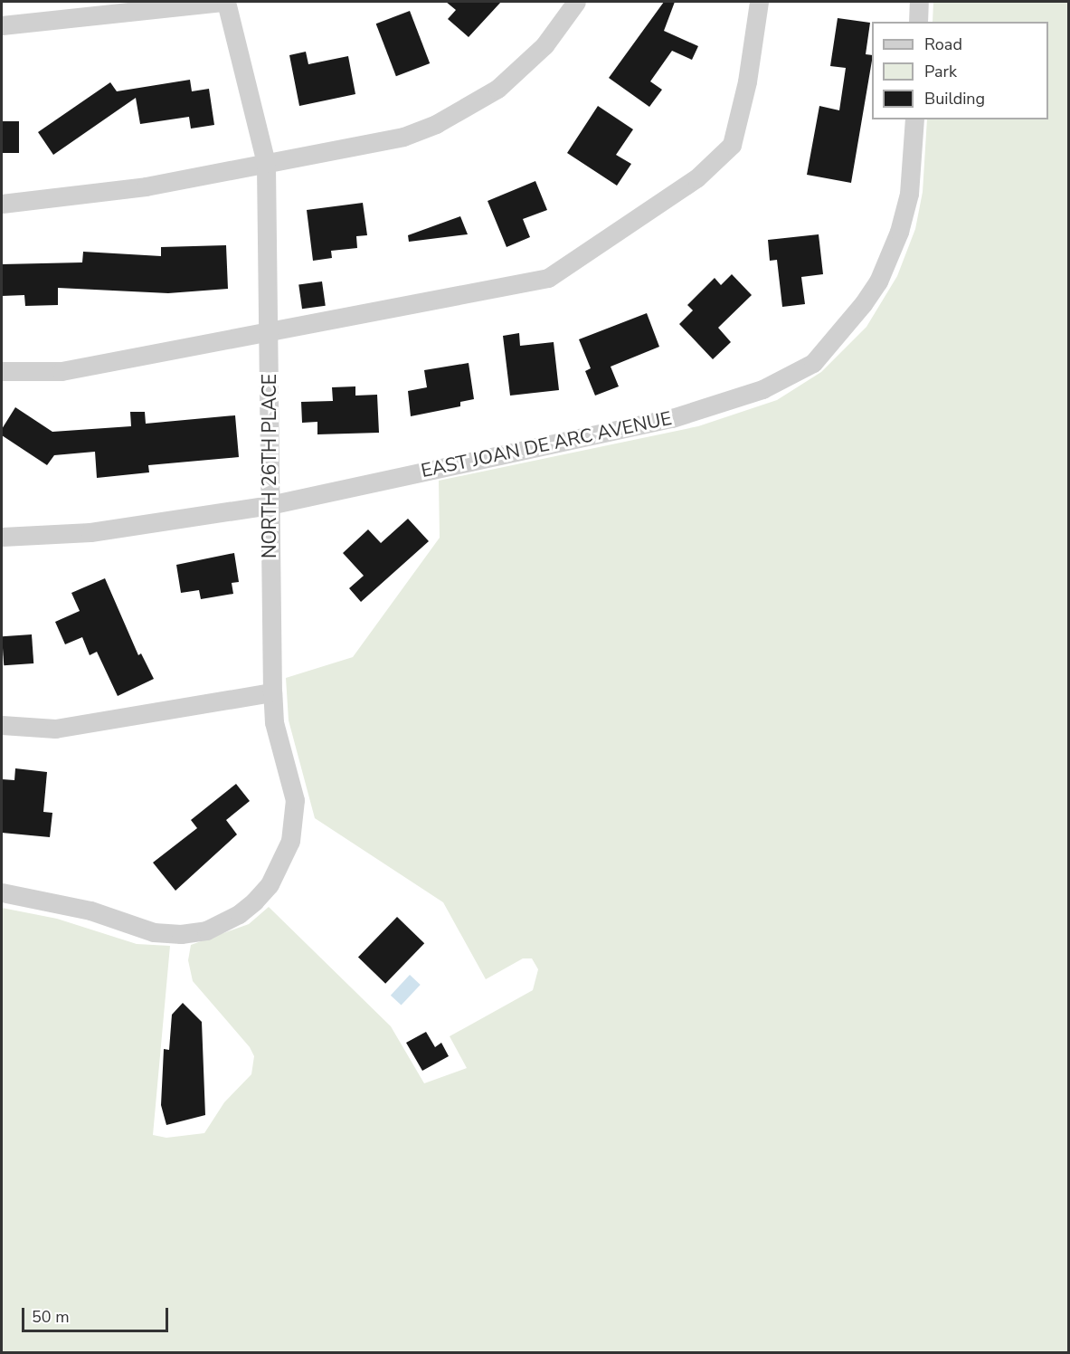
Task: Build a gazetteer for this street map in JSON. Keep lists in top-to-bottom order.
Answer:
{
  "streets": {
    "street": ["EAST JOAN DE ARC AVENUE", "NORTH 26TH PLACE"]
  },
  "crossings": [
    ["EAST JOAN DE ARC AVENUE", "NORTH 26TH PLACE"]
  ],
  "legend": ["Road", "Park", "Building"],
  "scale_bar": "50 m"
}
